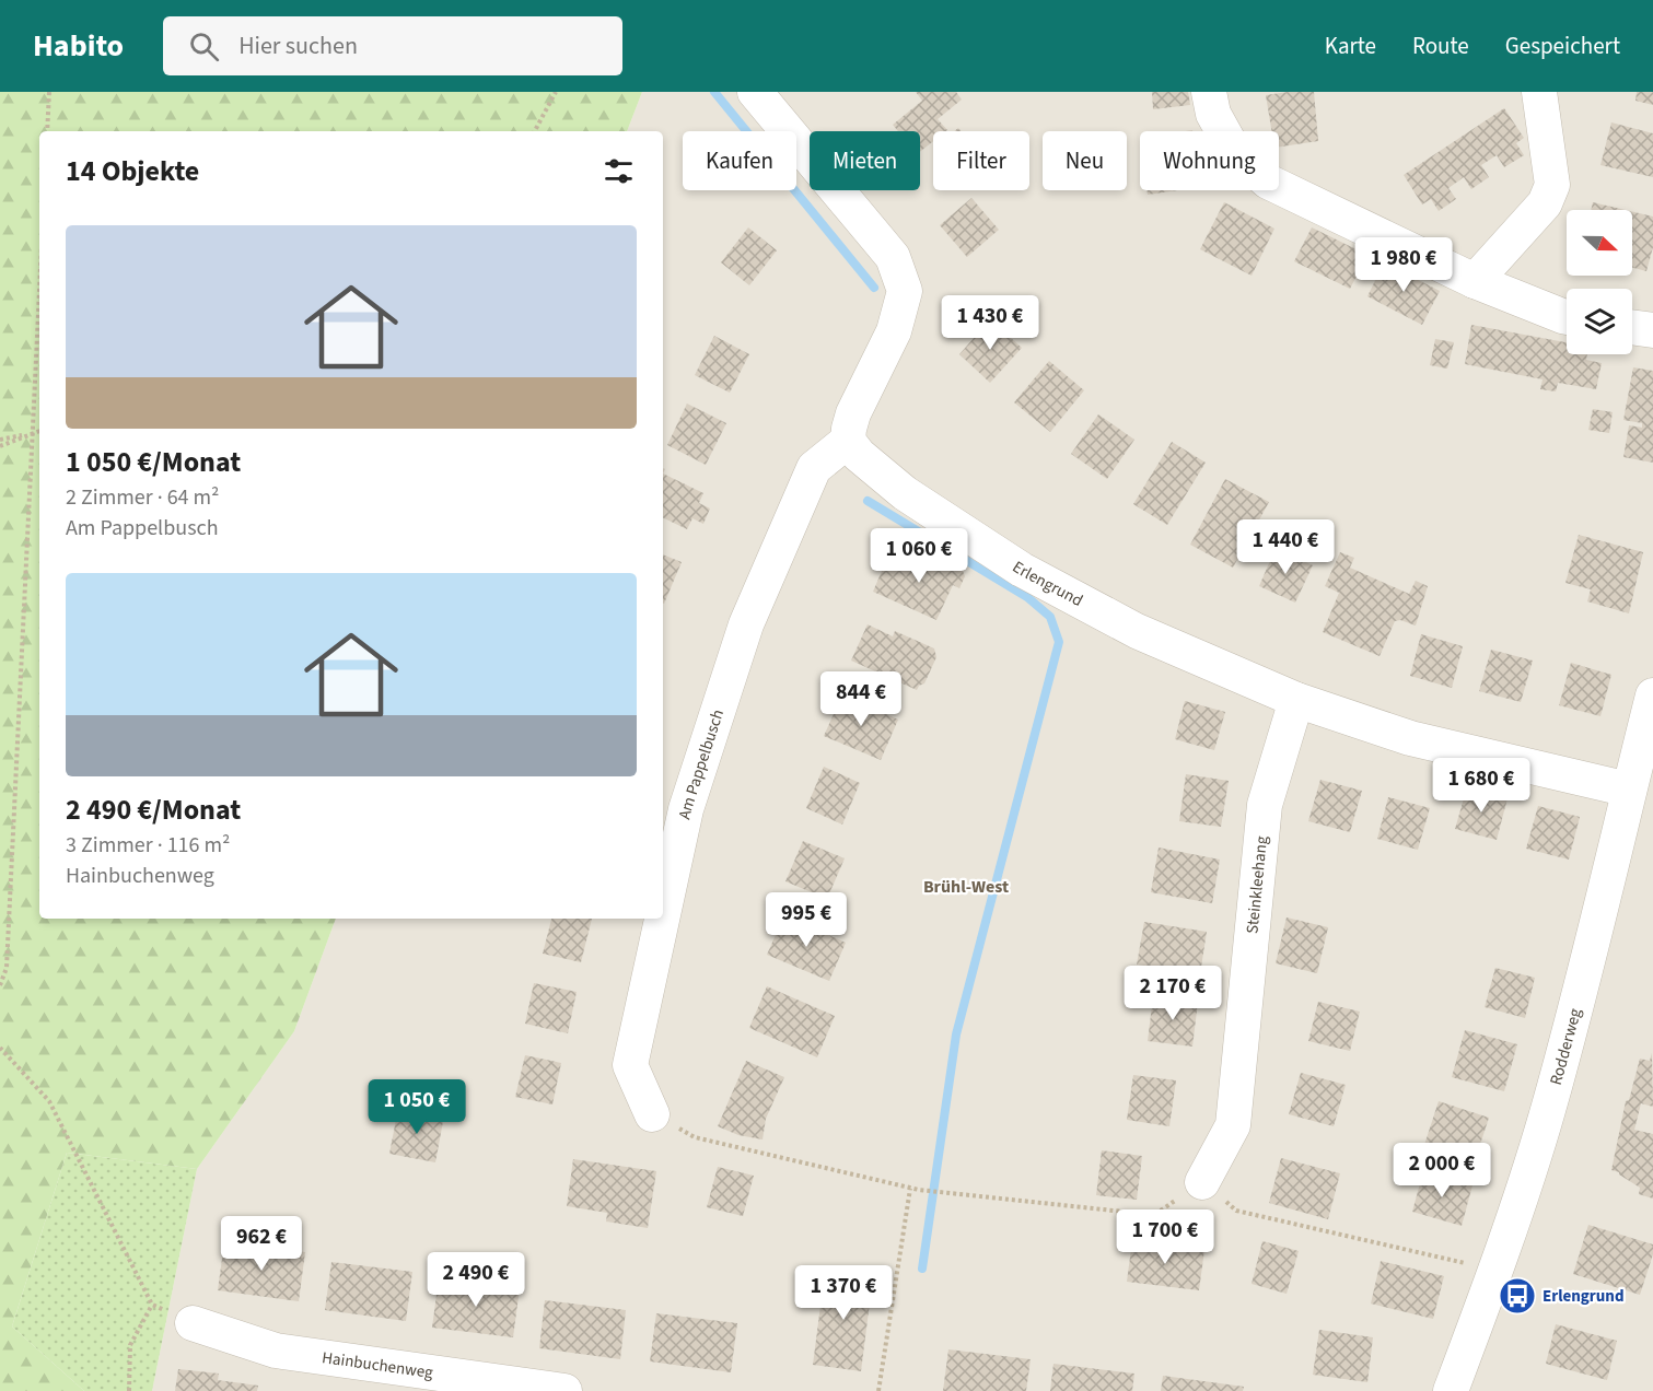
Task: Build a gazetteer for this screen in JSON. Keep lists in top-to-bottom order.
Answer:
{
  "streets": {
    "street": [
      "Erlengrund",
      "Am Pappelbusch",
      "Steinkleehang",
      "Rodderweg",
      "Hainbuchenweg"
    ]
  },
  "crossings": [
    ["Erlengrund", "Am Pappelbusch"],
    ["Erlengrund", "Steinkleehang"],
    ["Erlengrund", "Rodderweg"]
  ],
  "districts": ["Brühl-West"],
  "places": {
    "bus stop": ["Erlengrund"]
  },
  "north": "right",
  "page": {
    "header": "Habito",
    "search": "Hier suchen",
    "nav": ["Karte", "Route", "Gespeichert"],
    "chip": [
      "Kaufen",
      "Mieten",
      "Filter",
      "Neu",
      "Wohnung"
    ],
    "heading": "14 Objekte",
    "list": [
      {
        "name": "1 050 €/Monat",
        "note": "2 Zimmer · 64 m² · Am Pappelbusch"
      },
      {
        "name": "2 490 €/Monat",
        "note": "3 Zimmer · 116 m² · Hainbuchenweg"
      }
    ],
    "price": [
      "1 980 €",
      "1 430 €",
      "1 440 €",
      "1 060 €",
      "844 €",
      "1 680 €",
      "995 €",
      "2 170 €",
      "1 050 €",
      "2 000 €",
      "1 700 €",
      "962 €",
      "2 490 €",
      "1 370 €"
    ]
  }
}
